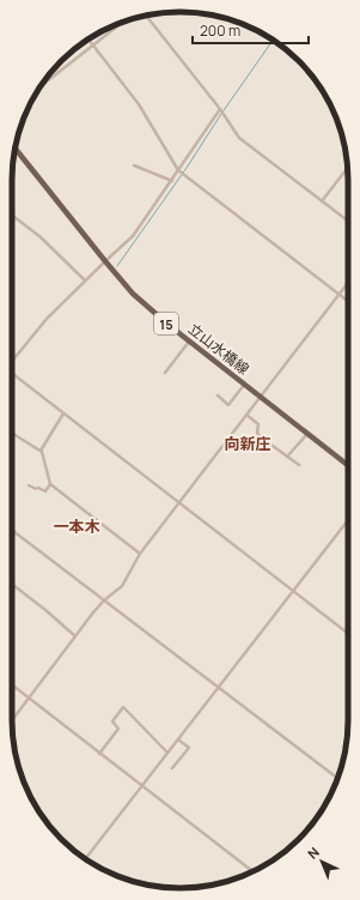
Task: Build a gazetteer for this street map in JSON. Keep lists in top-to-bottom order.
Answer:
{
  "streets": {
    "main road": ["15", "立山水橋線"]
  },
  "districts": ["向新庄", "一本木"],
  "scale_bar": "200 m",
  "north": "top left"
}
